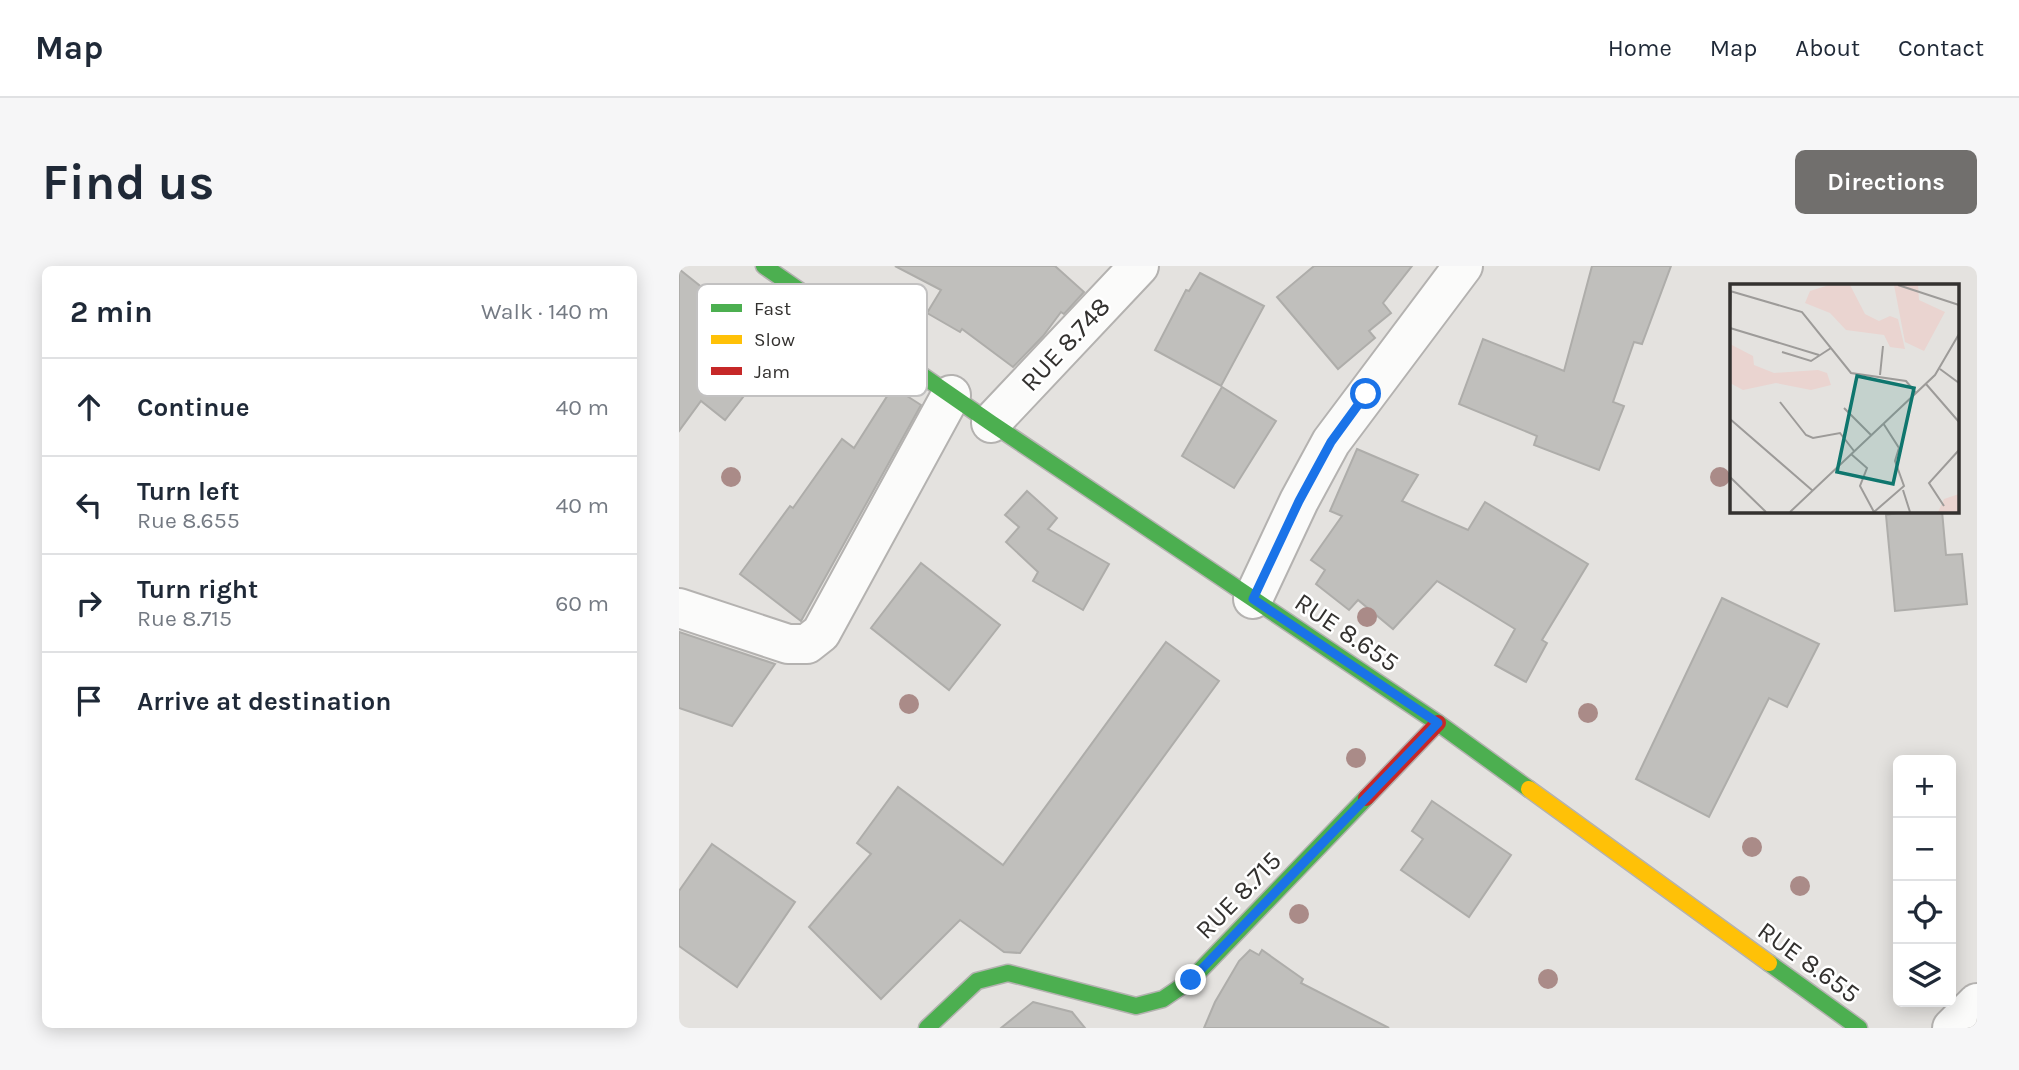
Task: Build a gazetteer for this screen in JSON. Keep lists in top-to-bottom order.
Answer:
{
  "streets": {
    "street": ["RUE 8.748", "RUE 8.655", "RUE 8.715"]
  },
  "crossings": [
    ["RUE 8.748", "RUE 8.655"],
    ["RUE 8.655", "RUE 8.715"]
  ],
  "legend": ["Fast", "Slow", "Jam"],
  "page": {
    "header": "Map",
    "nav": [
      "Home",
      "Map",
      "About",
      "Contact"
    ],
    "buttons": "Directions",
    "title": "Find us",
    "heading": ["2 min", "Walk · 140 m"],
    "list": [
      ["Continue", "40 m"],
      ["Turn left", "Rue 8.655", "40 m"],
      ["Turn right", "Rue 8.715", "60 m"],
      "Arrive at destination"
    ],
    "map_buttons": ["+", "−"]
  }
}
